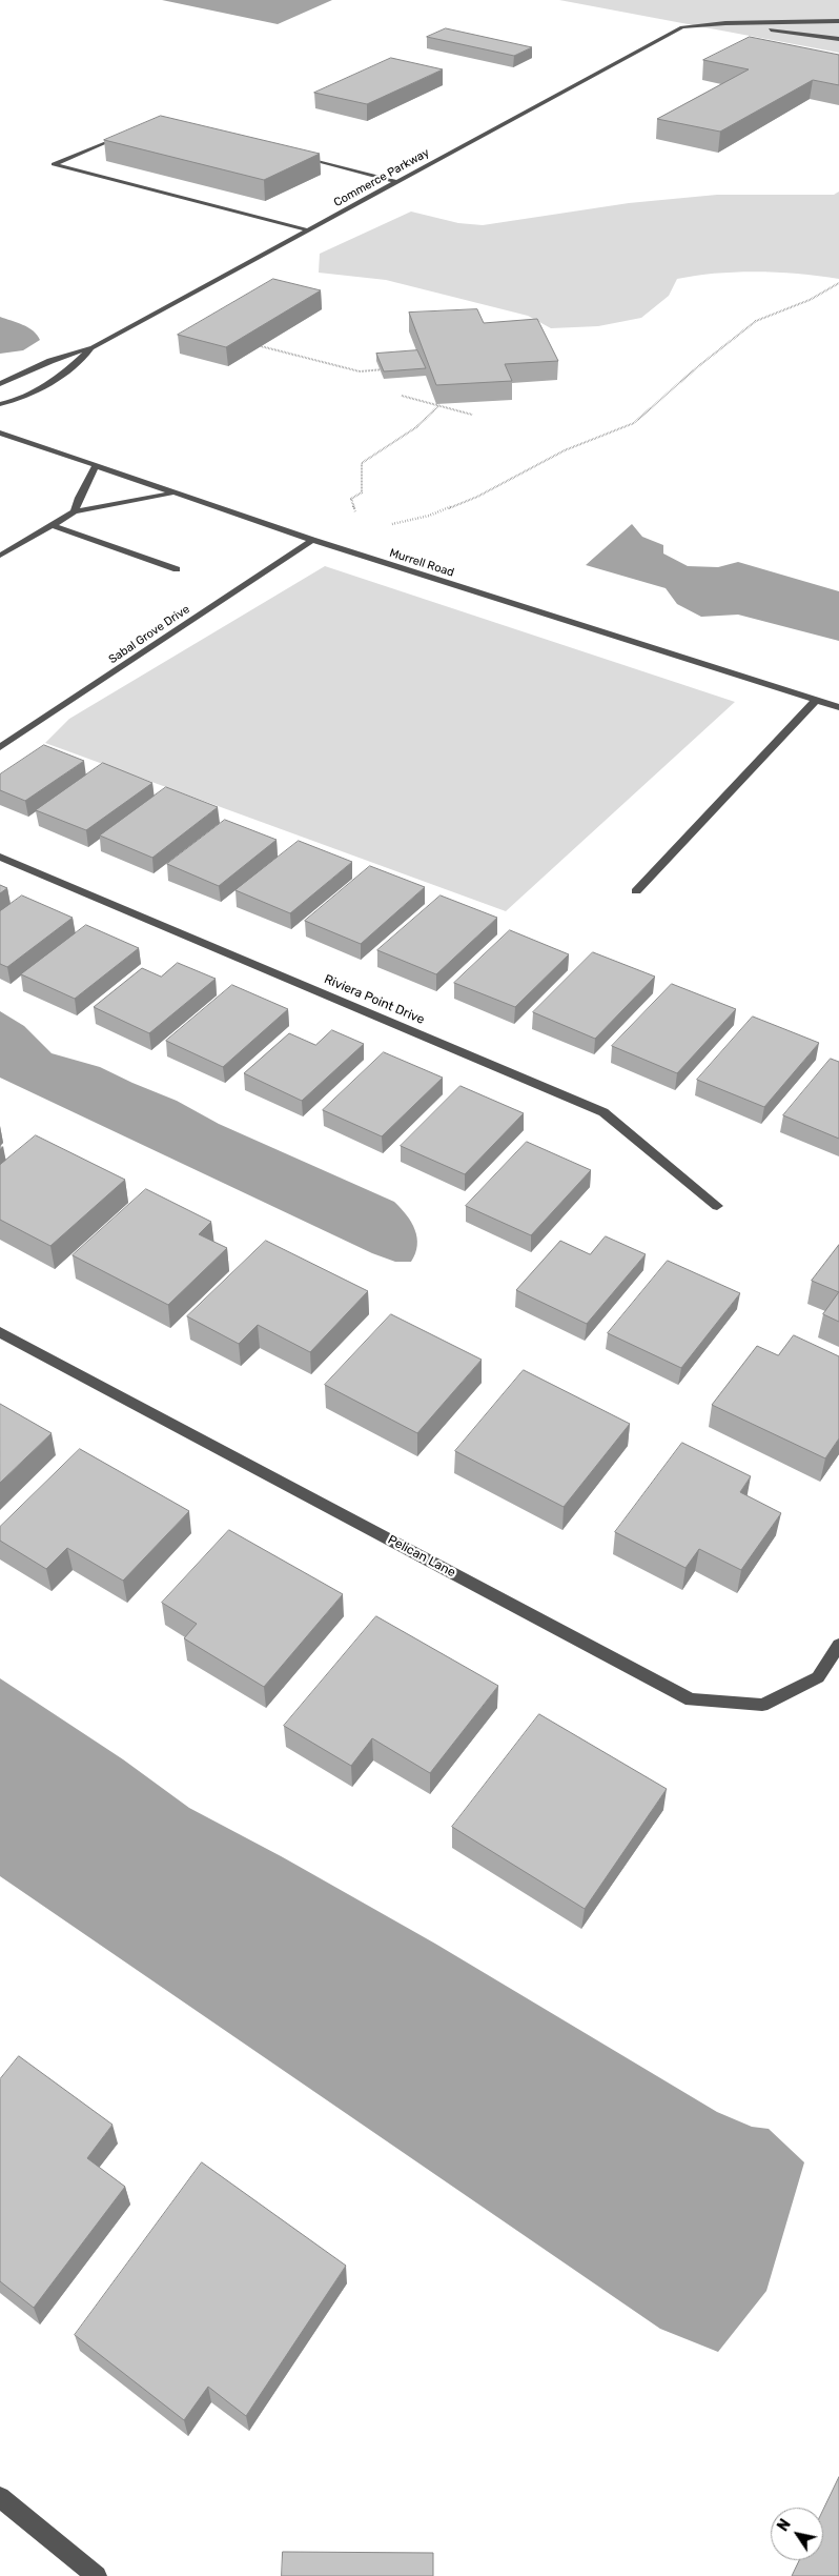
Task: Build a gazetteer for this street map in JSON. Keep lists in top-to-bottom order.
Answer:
{
  "streets": {
    "street": [
      "Commerce Parkway",
      "Murrell Road",
      "Sabal Grove Drive",
      "Riviera Point Drive",
      "Pelican Lane"
    ]
  },
  "crossings": [
    ["Murrell Road", "Sabal Grove Drive"]
  ],
  "north": "top left"
}
